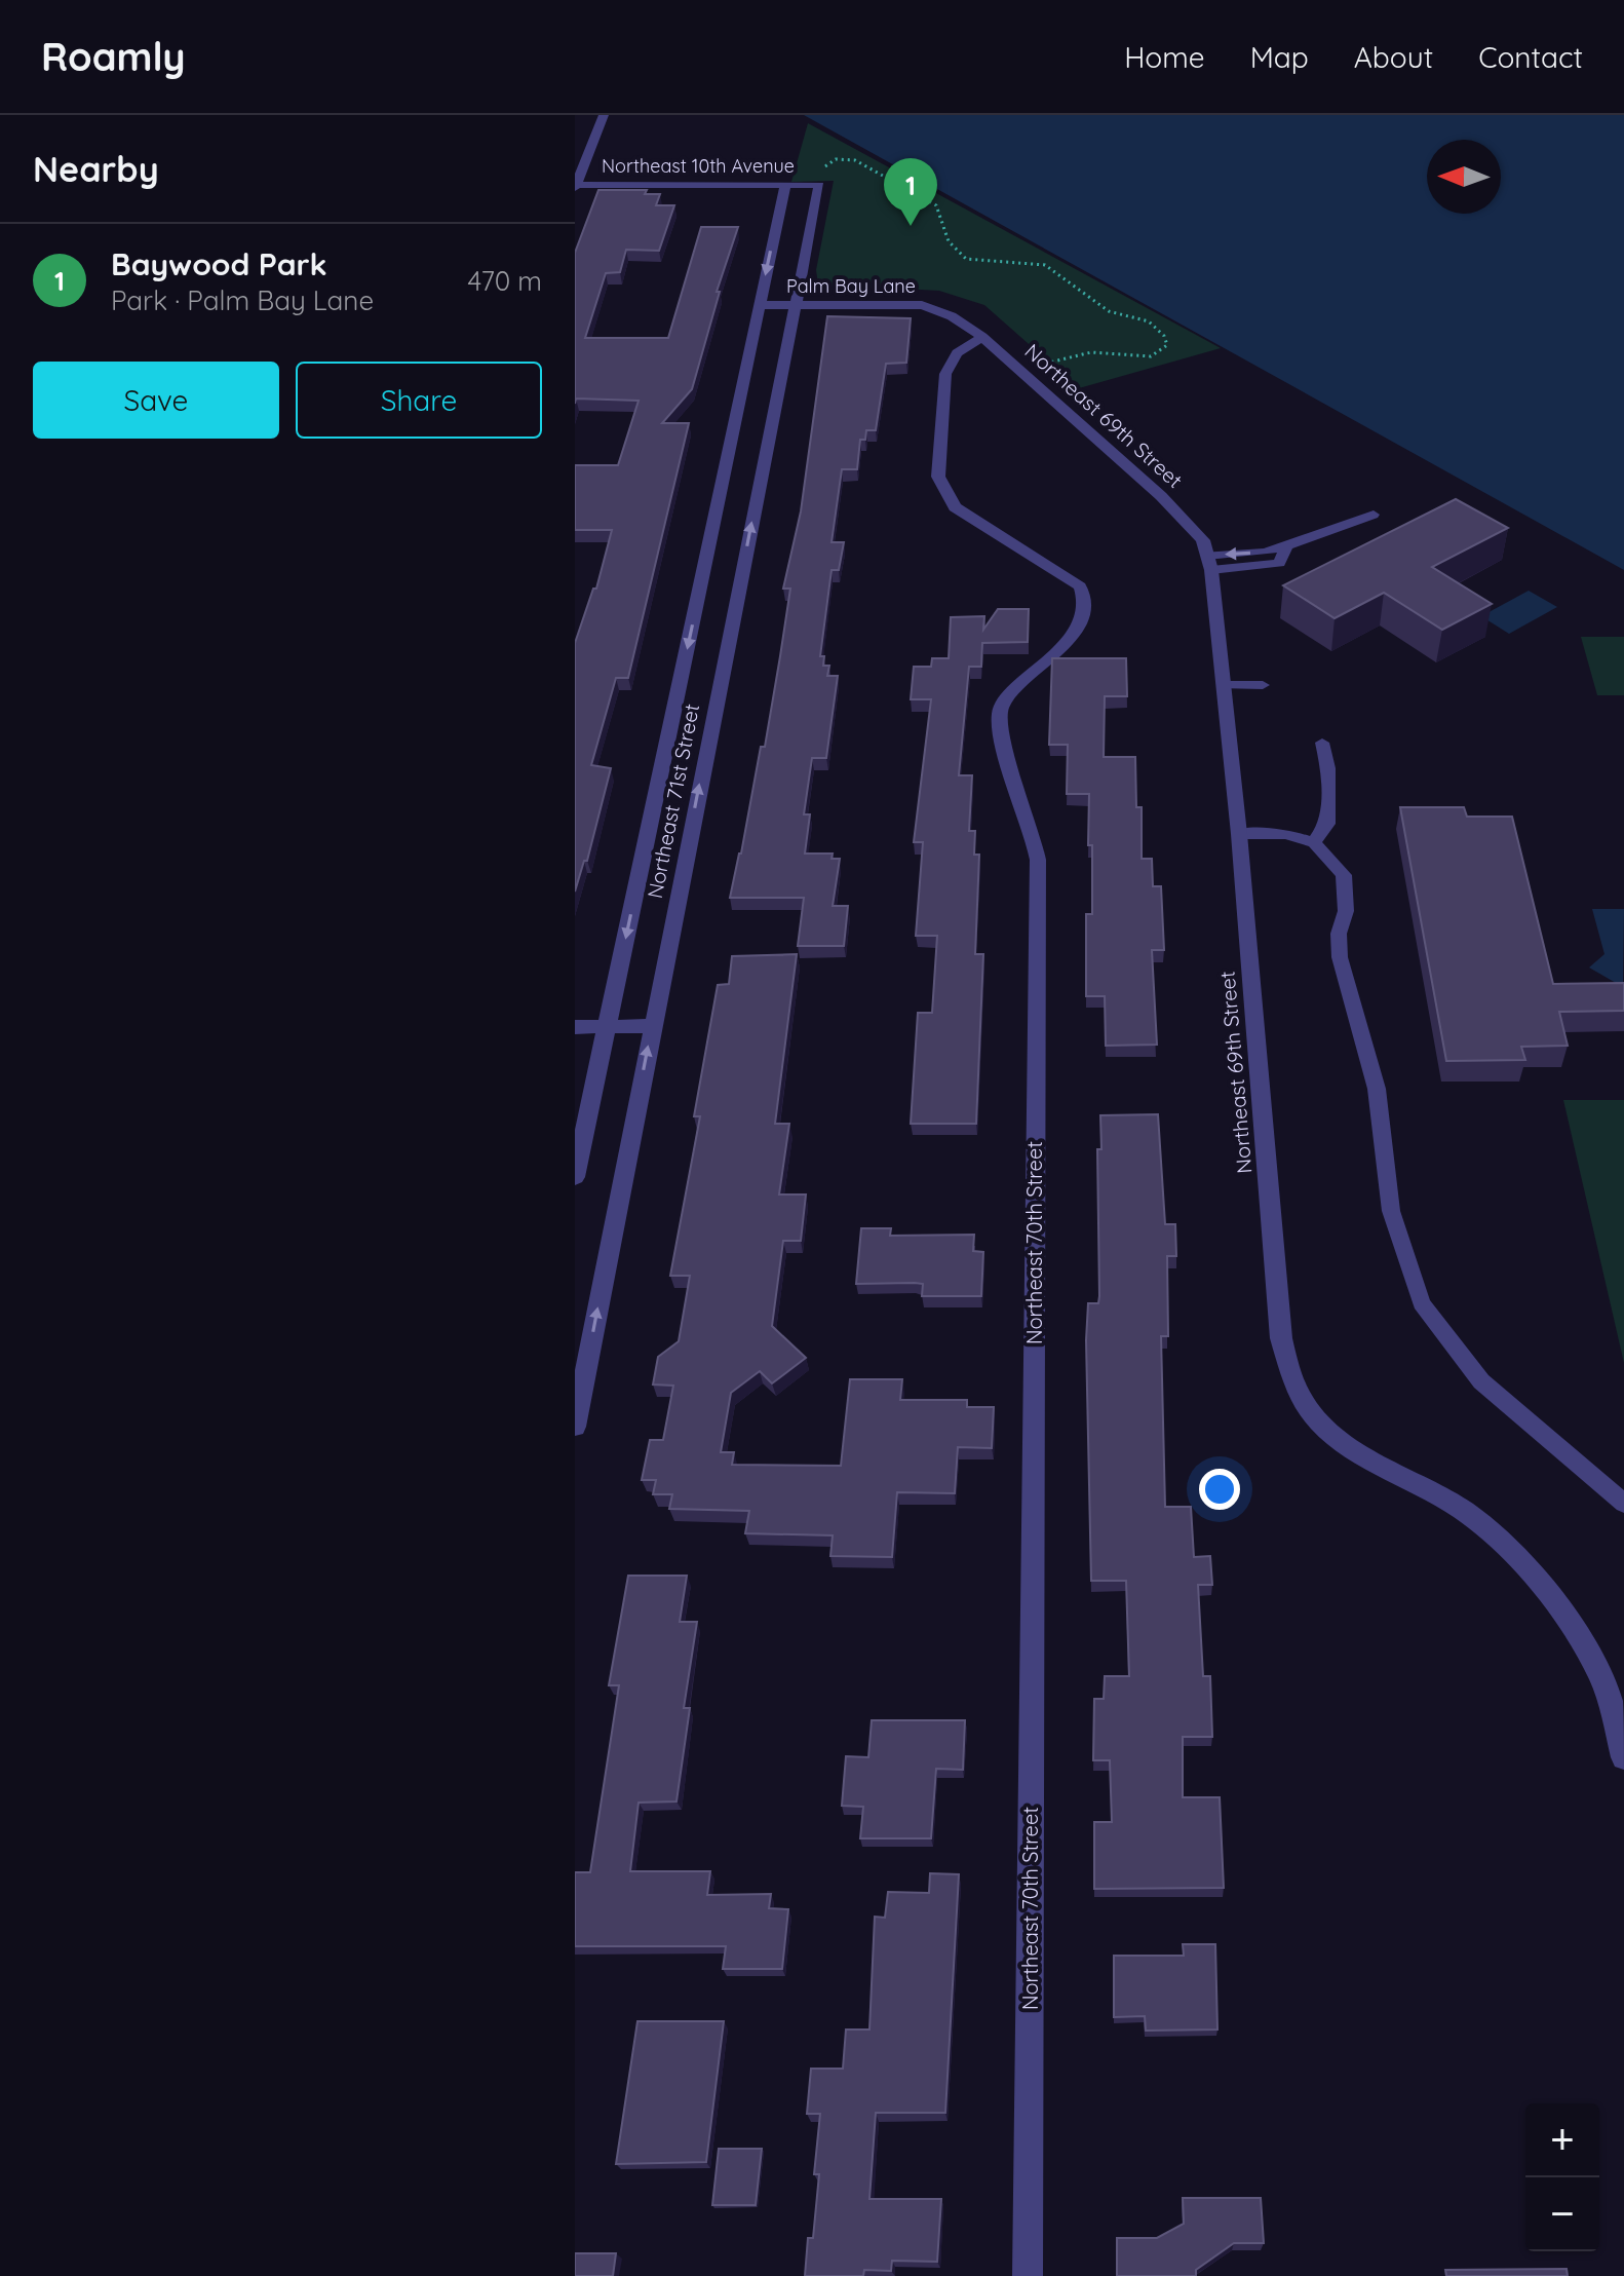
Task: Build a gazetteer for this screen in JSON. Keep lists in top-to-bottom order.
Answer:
{
  "streets": {
    "street": [
      "Northeast 10th Avenue",
      "Palm Bay Lane",
      "Northeast 69th Street",
      "Northeast 71st Street",
      "Northeast 70th Street"
    ]
  },
  "crossings": [
    ["Northeast 10th Avenue", "Northeast 71st Street"],
    ["Palm Bay Lane", "Northeast 69th Street"],
    ["Palm Bay Lane", "Northeast 71st Street"],
    ["Palm Bay Lane", "Northeast 70th Street"],
    ["Northeast 69th Street", "Northeast 70th Street"]
  ],
  "north": "left",
  "page": {
    "header": "Roamly",
    "nav": [
      "Home",
      "Map",
      "About",
      "Contact"
    ],
    "heading": "Nearby",
    "pins": "1",
    "list": [
      {
        "mark": "1",
        "name": "Baywood Park",
        "note": "Park · Palm Bay Lane",
        "value": "470 m"
      }
    ],
    "buttons": ["Save", "Share"],
    "map_buttons": ["+", "−"]
  }
}
